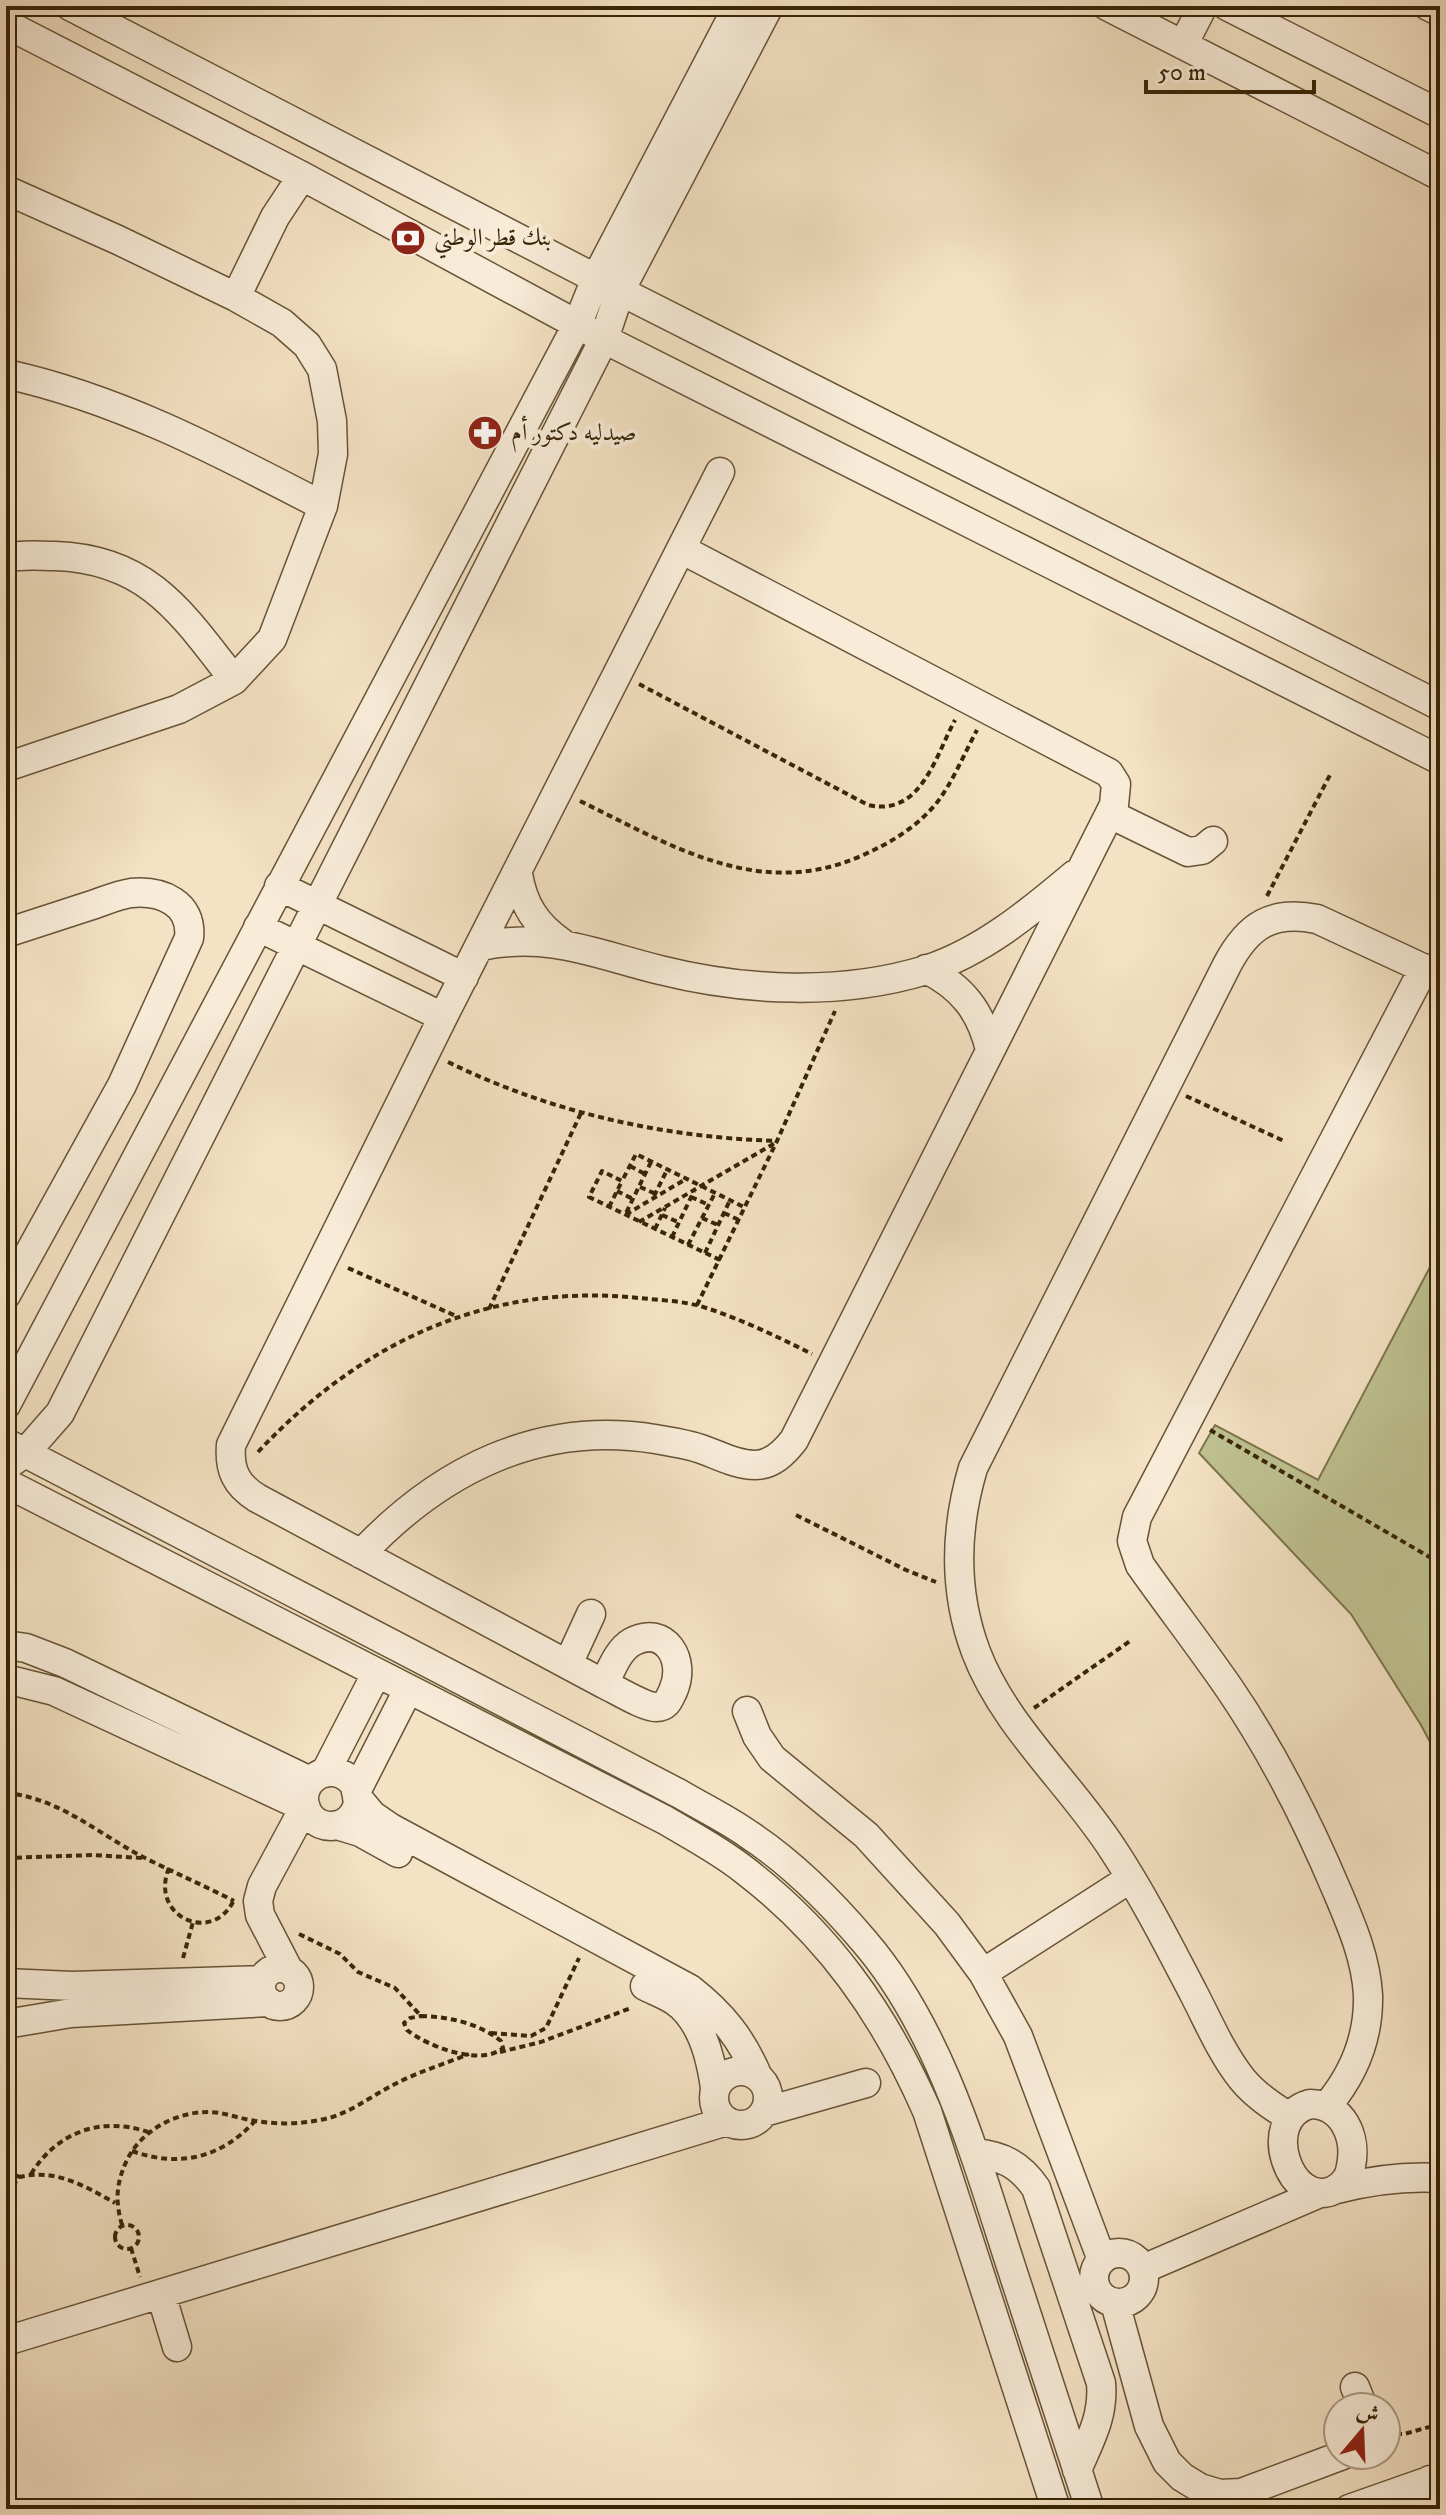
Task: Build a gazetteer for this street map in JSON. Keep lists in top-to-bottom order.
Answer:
{
  "places": {
    "bank": ["بنك قطر الوطني"],
    "pharmacy": ["صيدليه دكتور أم"]
  },
  "scale_bar": "50 m",
  "north": "top"
}
